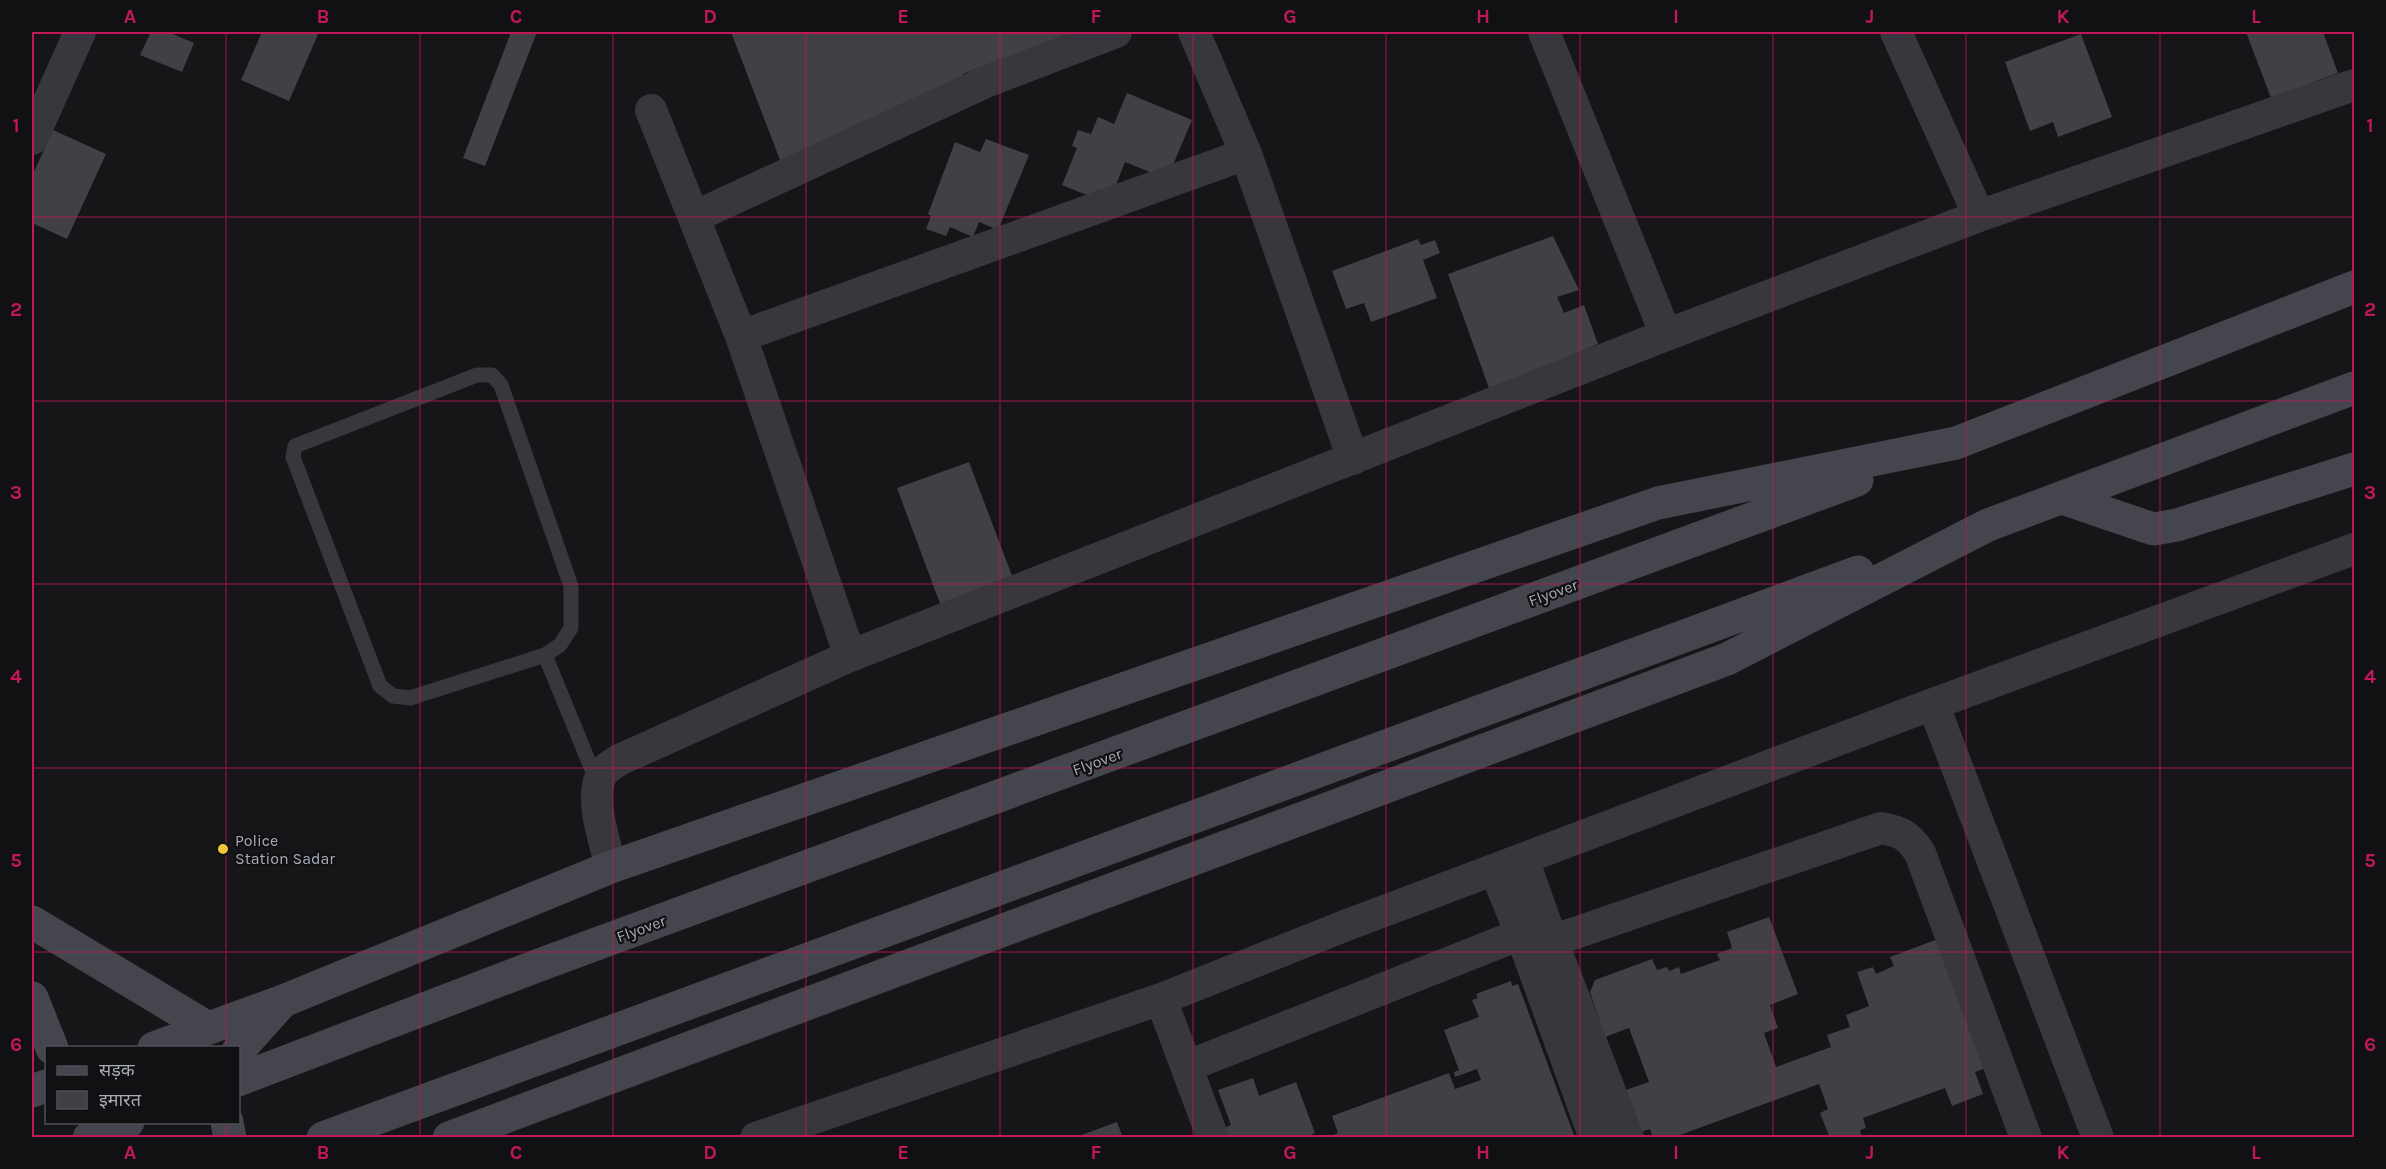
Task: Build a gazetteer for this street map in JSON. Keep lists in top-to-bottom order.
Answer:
{
  "streets": {
    "main road": ["Flyover"]
  },
  "places": ["Police Station Sadar"],
  "legend": ["सड़क", "इमारत"],
  "grid": {
    "columns": [
      "A",
      "B",
      "C",
      "D",
      "E",
      "F",
      "G",
      "H",
      "I",
      "J",
      "K",
      "L"
    ],
    "rows": [
      "1",
      "2",
      "3",
      "4",
      "5",
      "6"
    ]
  }
}
